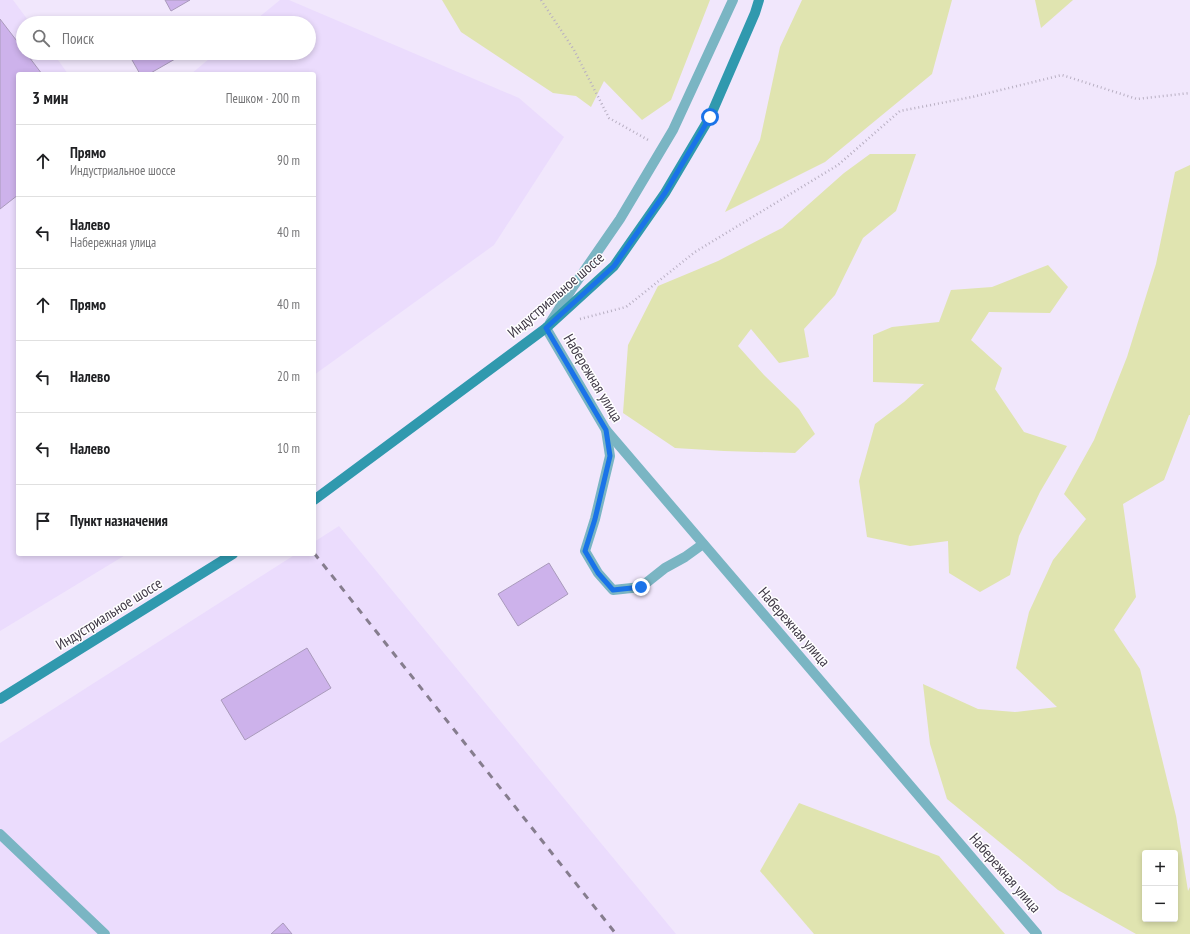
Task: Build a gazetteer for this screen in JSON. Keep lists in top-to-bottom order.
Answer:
{
  "streets": {
    "main road": ["Индустриальное шоссе"],
    "street": ["Набережная улица"]
  },
  "crossings": [
    ["Индустриальное шоссе", "Набережная улица"]
  ],
  "page": {
    "search": "Поиск",
    "heading": ["3 мин", "Пешком · 200 m"],
    "list": [
      ["Прямо", "Индустриальное шоссе", "90 m"],
      ["Налево", "Набережная улица", "40 m"],
      ["Прямо", "40 m"],
      ["Налево", "20 m"],
      ["Налево", "10 m"],
      "Пункт назначения"
    ],
    "map_buttons": ["+", "−"]
  }
}
